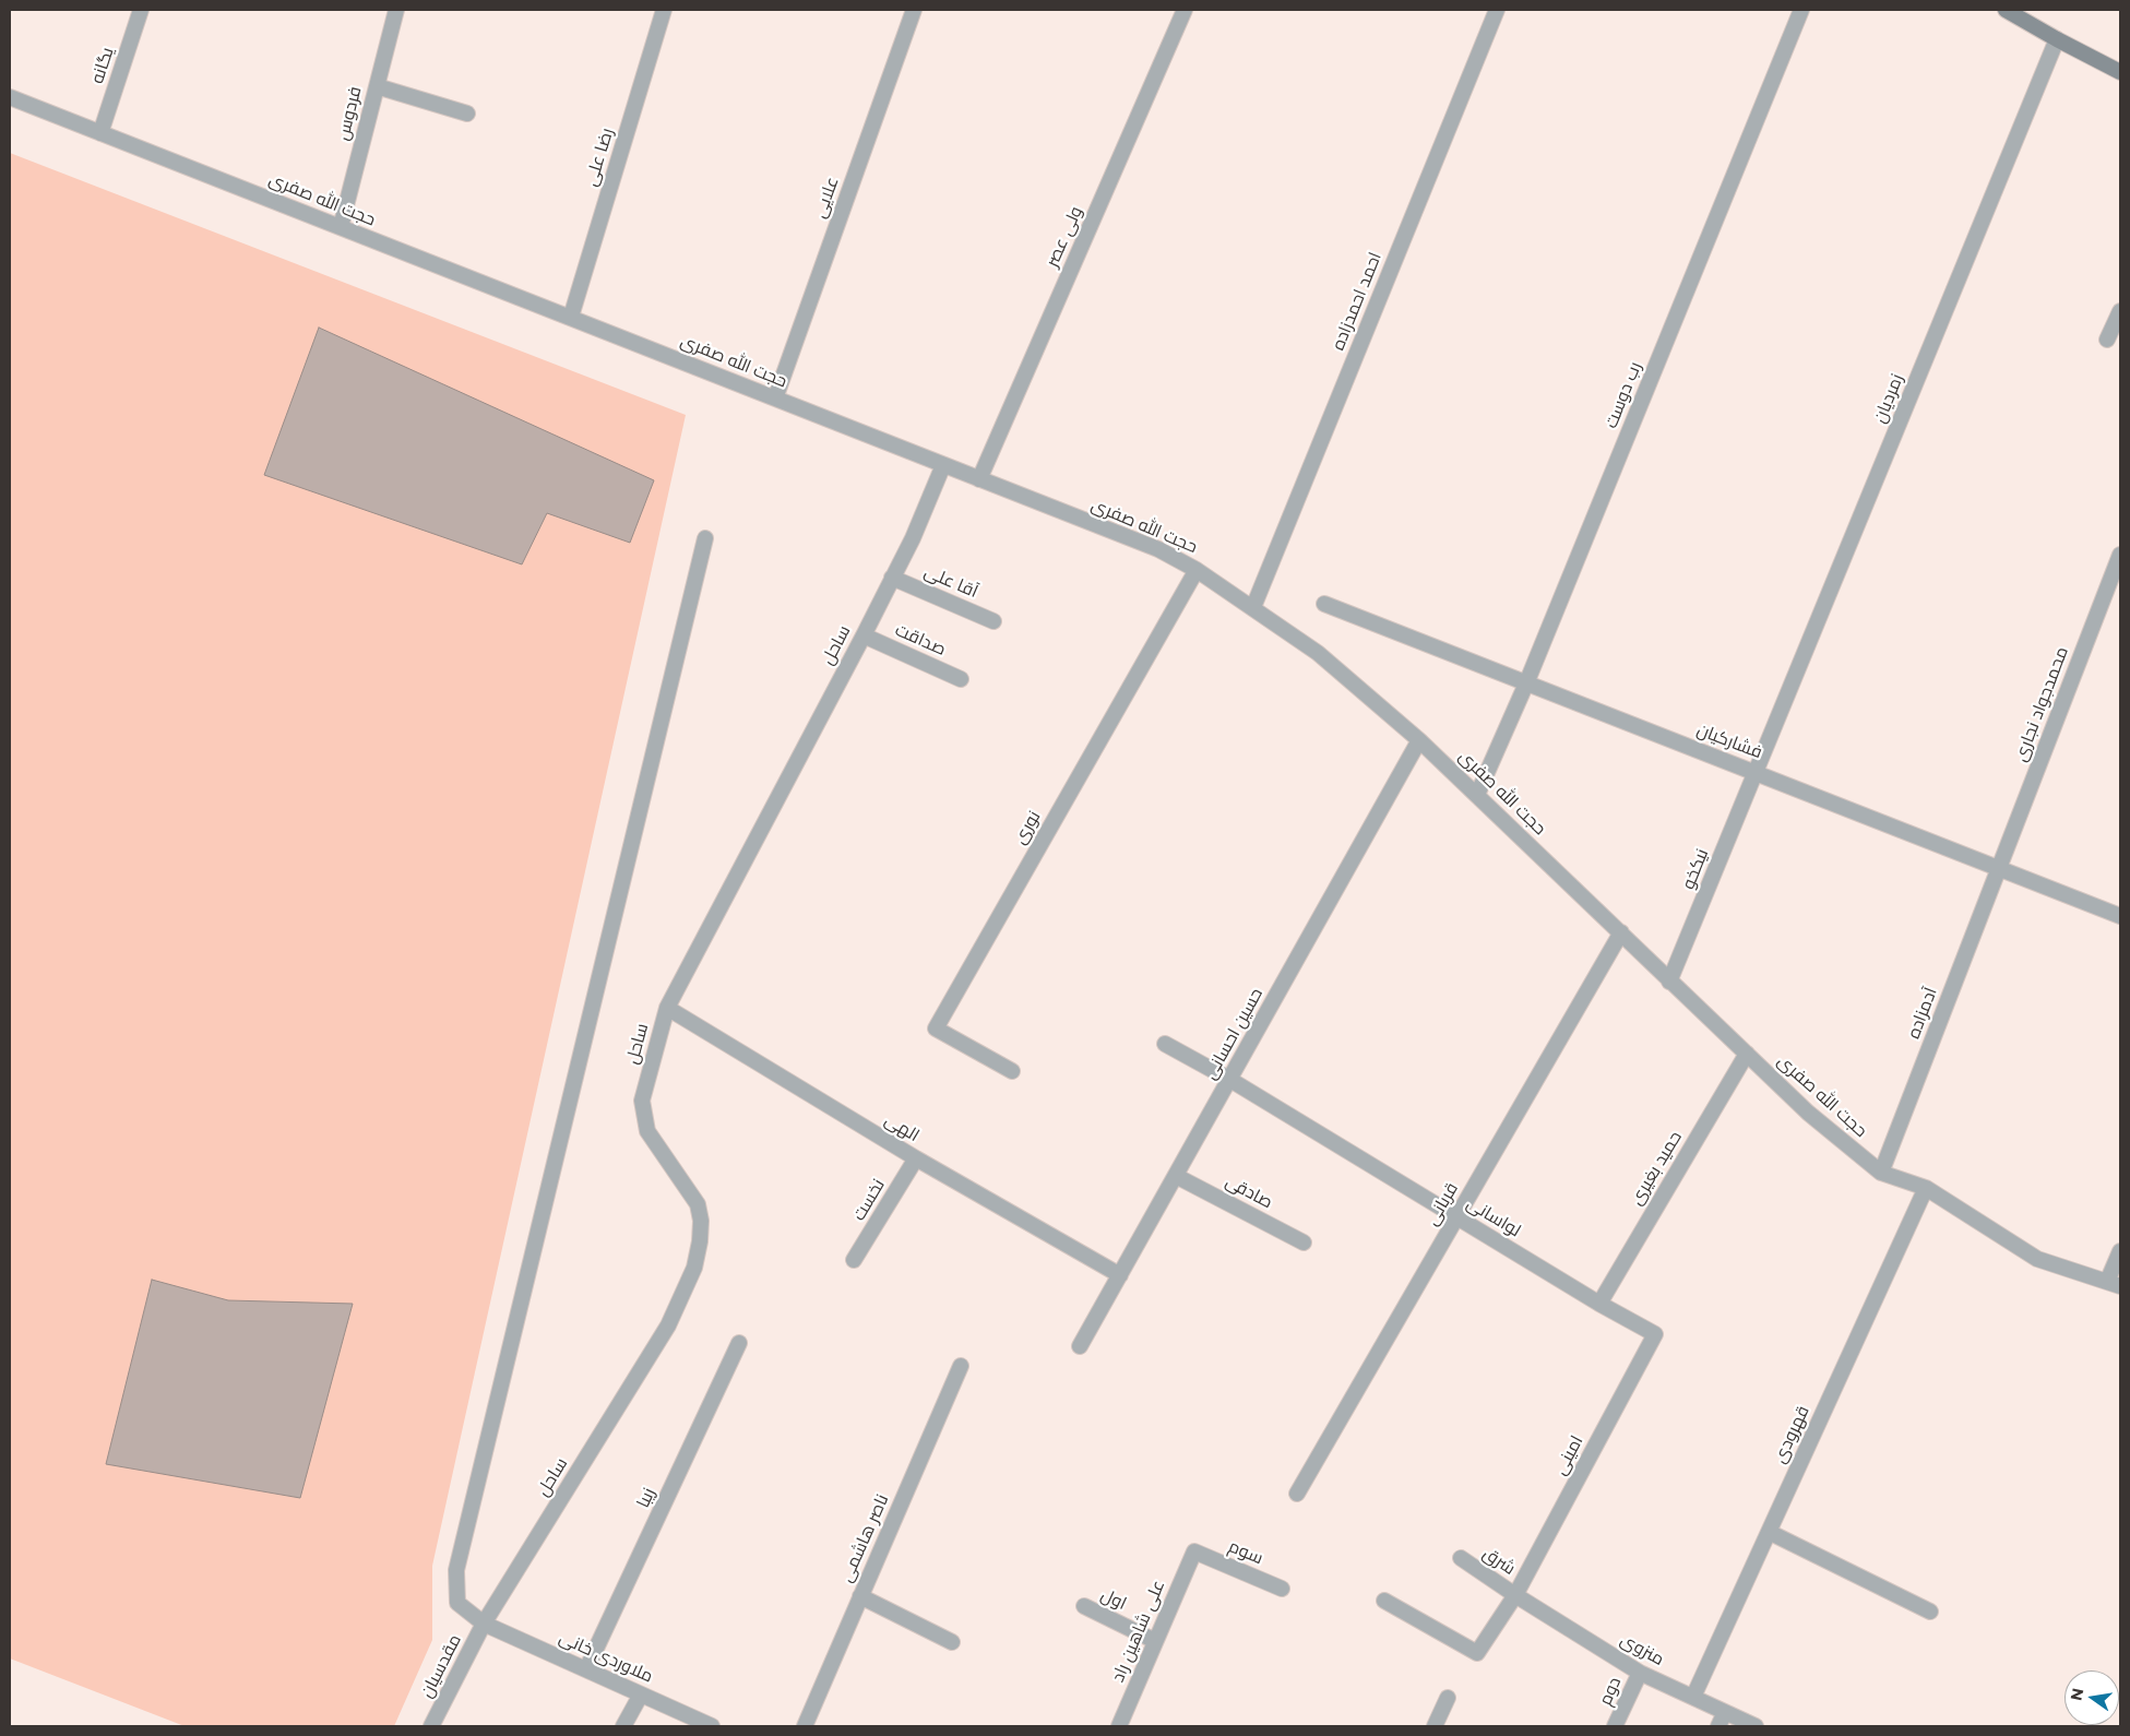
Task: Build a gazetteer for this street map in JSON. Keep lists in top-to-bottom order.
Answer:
{
  "streets": {
    "street": [
      "یگانه",
      "فردوس",
      "رضا علی",
      "علایی",
      "حجت الله صفری",
      "ولی عصر",
      "احمد احمدزاده",
      "رب دوست",
      "زمردیان",
      "آقا علی",
      "صداقت",
      "ساحل",
      "محمدجواد نجاری",
      "فشارکیان",
      "نوری",
      "نیکخو",
      "آدمزاده",
      "حسین احسانی",
      "الهی",
      "حمید بغیری",
      "صادقی",
      "نخست",
      "قربانی",
      "لواسانی",
      "قهرودی",
      "امینی",
      "زیبا",
      "ناصر هاشمی",
      "سوم",
      "شرق",
      "اول",
      "علی شاهین راد",
      "منزوی",
      "ملاوردی خانی",
      "مقدسیان",
      "دوم"
    ]
  },
  "crossings": [
    ["یگانه", "حجت الله صفری"],
    ["فردوس", "حجت الله صفری"],
    ["رضا علی", "حجت الله صفری"],
    ["علایی", "حجت الله صفری"],
    ["حجت الله صفری", "ولی عصر"],
    ["حجت الله صفری", "احمد احمدزاده"],
    ["حجت الله صفری", "رب دوست"],
    ["حجت الله صفری", "ساحل"],
    ["حجت الله صفری", "نوری"],
    ["حجت الله صفری", "نیکخو"],
    ["حجت الله صفری", "آدمزاده"],
    ["حجت الله صفری", "حسین احسانی"],
    ["حجت الله صفری", "حمید بغیری"],
    ["حجت الله صفری", "قربانی"],
    ["حجت الله صفری", "قهرودی"],
    ["رب دوست", "فشارکیان"],
    ["زمردیان", "فشارکیان"],
    ["زمردیان", "نیکخو"],
    ["آقا علی", "ساحل"],
    ["صداقت", "ساحل"],
    ["ساحل", "الهی"],
    ["ساحل", "ملاوردی خانی"],
    ["ساحل", "مقدسیان"],
    ["محمدجواد نجاری", "فشارکیان"],
    ["محمدجواد نجاری", "آدمزاده"],
    ["فشارکیان", "نیکخو"],
    ["فشارکیان", "آدمزاده"],
    ["حسین احسانی", "الهی"],
    ["حسین احسانی", "صادقی"],
    ["حسین احسانی", "لواسانی"],
    ["الهی", "نخست"],
    ["حمید بغیری", "لواسانی"],
    ["قربانی", "لواسانی"],
    ["لواسانی", "امینی"],
    ["قهرودی", "منزوی"],
    ["امینی", "شرق"],
    ["امینی", "منزوی"],
    ["زیبا", "ملاوردی خانی"],
    ["سوم", "علی شاهین راد"],
    ["شرق", "منزوی"],
    ["اول", "علی شاهین راد"],
    ["منزوی", "دوم"],
    ["ملاوردی خانی", "مقدسیان"]
  ],
  "north": "left"
}
